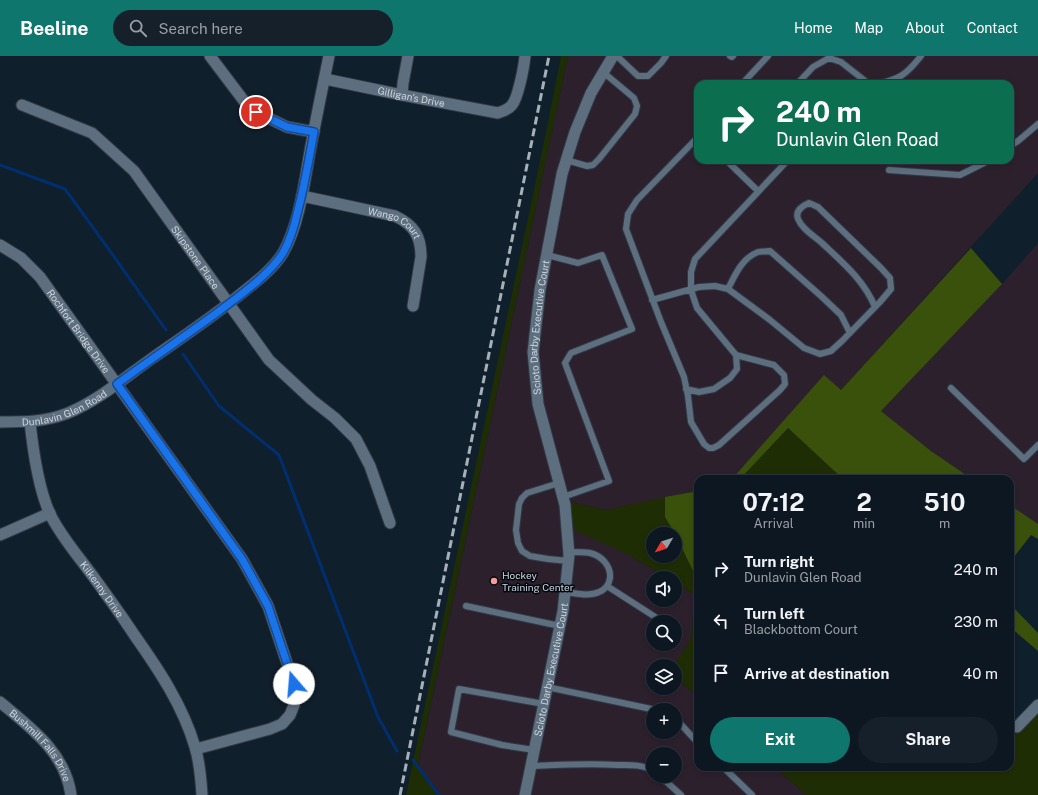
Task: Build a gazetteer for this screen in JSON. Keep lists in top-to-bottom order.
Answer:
{
  "streets": {
    "street": [
      "Gilligan's Drive",
      "Wango Court",
      "Skipstone Place",
      "Scioto Darby Executive Court",
      "Rochfort Bridge Drive",
      "Dunlavin Glen Road",
      "Kilkenny Drive",
      "Bushmill Falls Drive"
    ]
  },
  "crossings": [
    ["Gilligan's Drive", "Dunlavin Glen Road"],
    ["Wango Court", "Dunlavin Glen Road"],
    ["Skipstone Place", "Dunlavin Glen Road"],
    ["Rochfort Bridge Drive", "Dunlavin Glen Road"],
    ["Rochfort Bridge Drive", "Kilkenny Drive"],
    ["Dunlavin Glen Road", "Kilkenny Drive"]
  ],
  "places": ["Hockey Training Center"],
  "north": "bottom left",
  "page": {
    "header": "Beeline",
    "search": "Search here",
    "nav": [
      "Home",
      "Map",
      "About",
      "Contact"
    ],
    "turn": ["240 m", "Dunlavin Glen Road"],
    "eta": [
      "07:12",
      "Arrival",
      "2",
      "min",
      "510",
      "m"
    ],
    "map_buttons": ["+", "−"],
    "list": [
      {
        "name": "Turn right",
        "note": "Dunlavin Glen Road",
        "value": "240 m"
      },
      {
        "name": "Turn left",
        "note": "Blackbottom Court",
        "value": "230 m"
      },
      {
        "name": "Arrive at destination",
        "value": "40 m"
      }
    ],
    "buttons": ["Exit", "Share"]
  }
}
